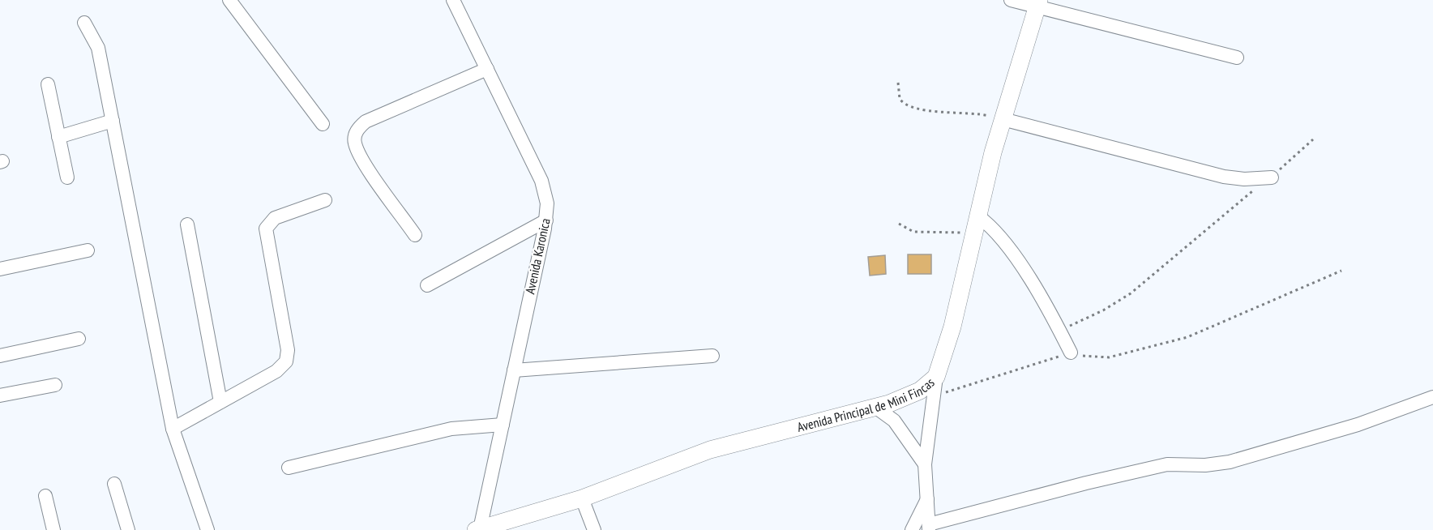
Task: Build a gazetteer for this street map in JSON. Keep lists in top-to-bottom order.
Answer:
{
  "streets": {
    "street": ["Avenida Karonica", "Avenida Principal de Mini Fincas"]
  },
  "crossings": [
    ["Avenida Karonica", "Avenida Principal de Mini Fincas"]
  ]
}
